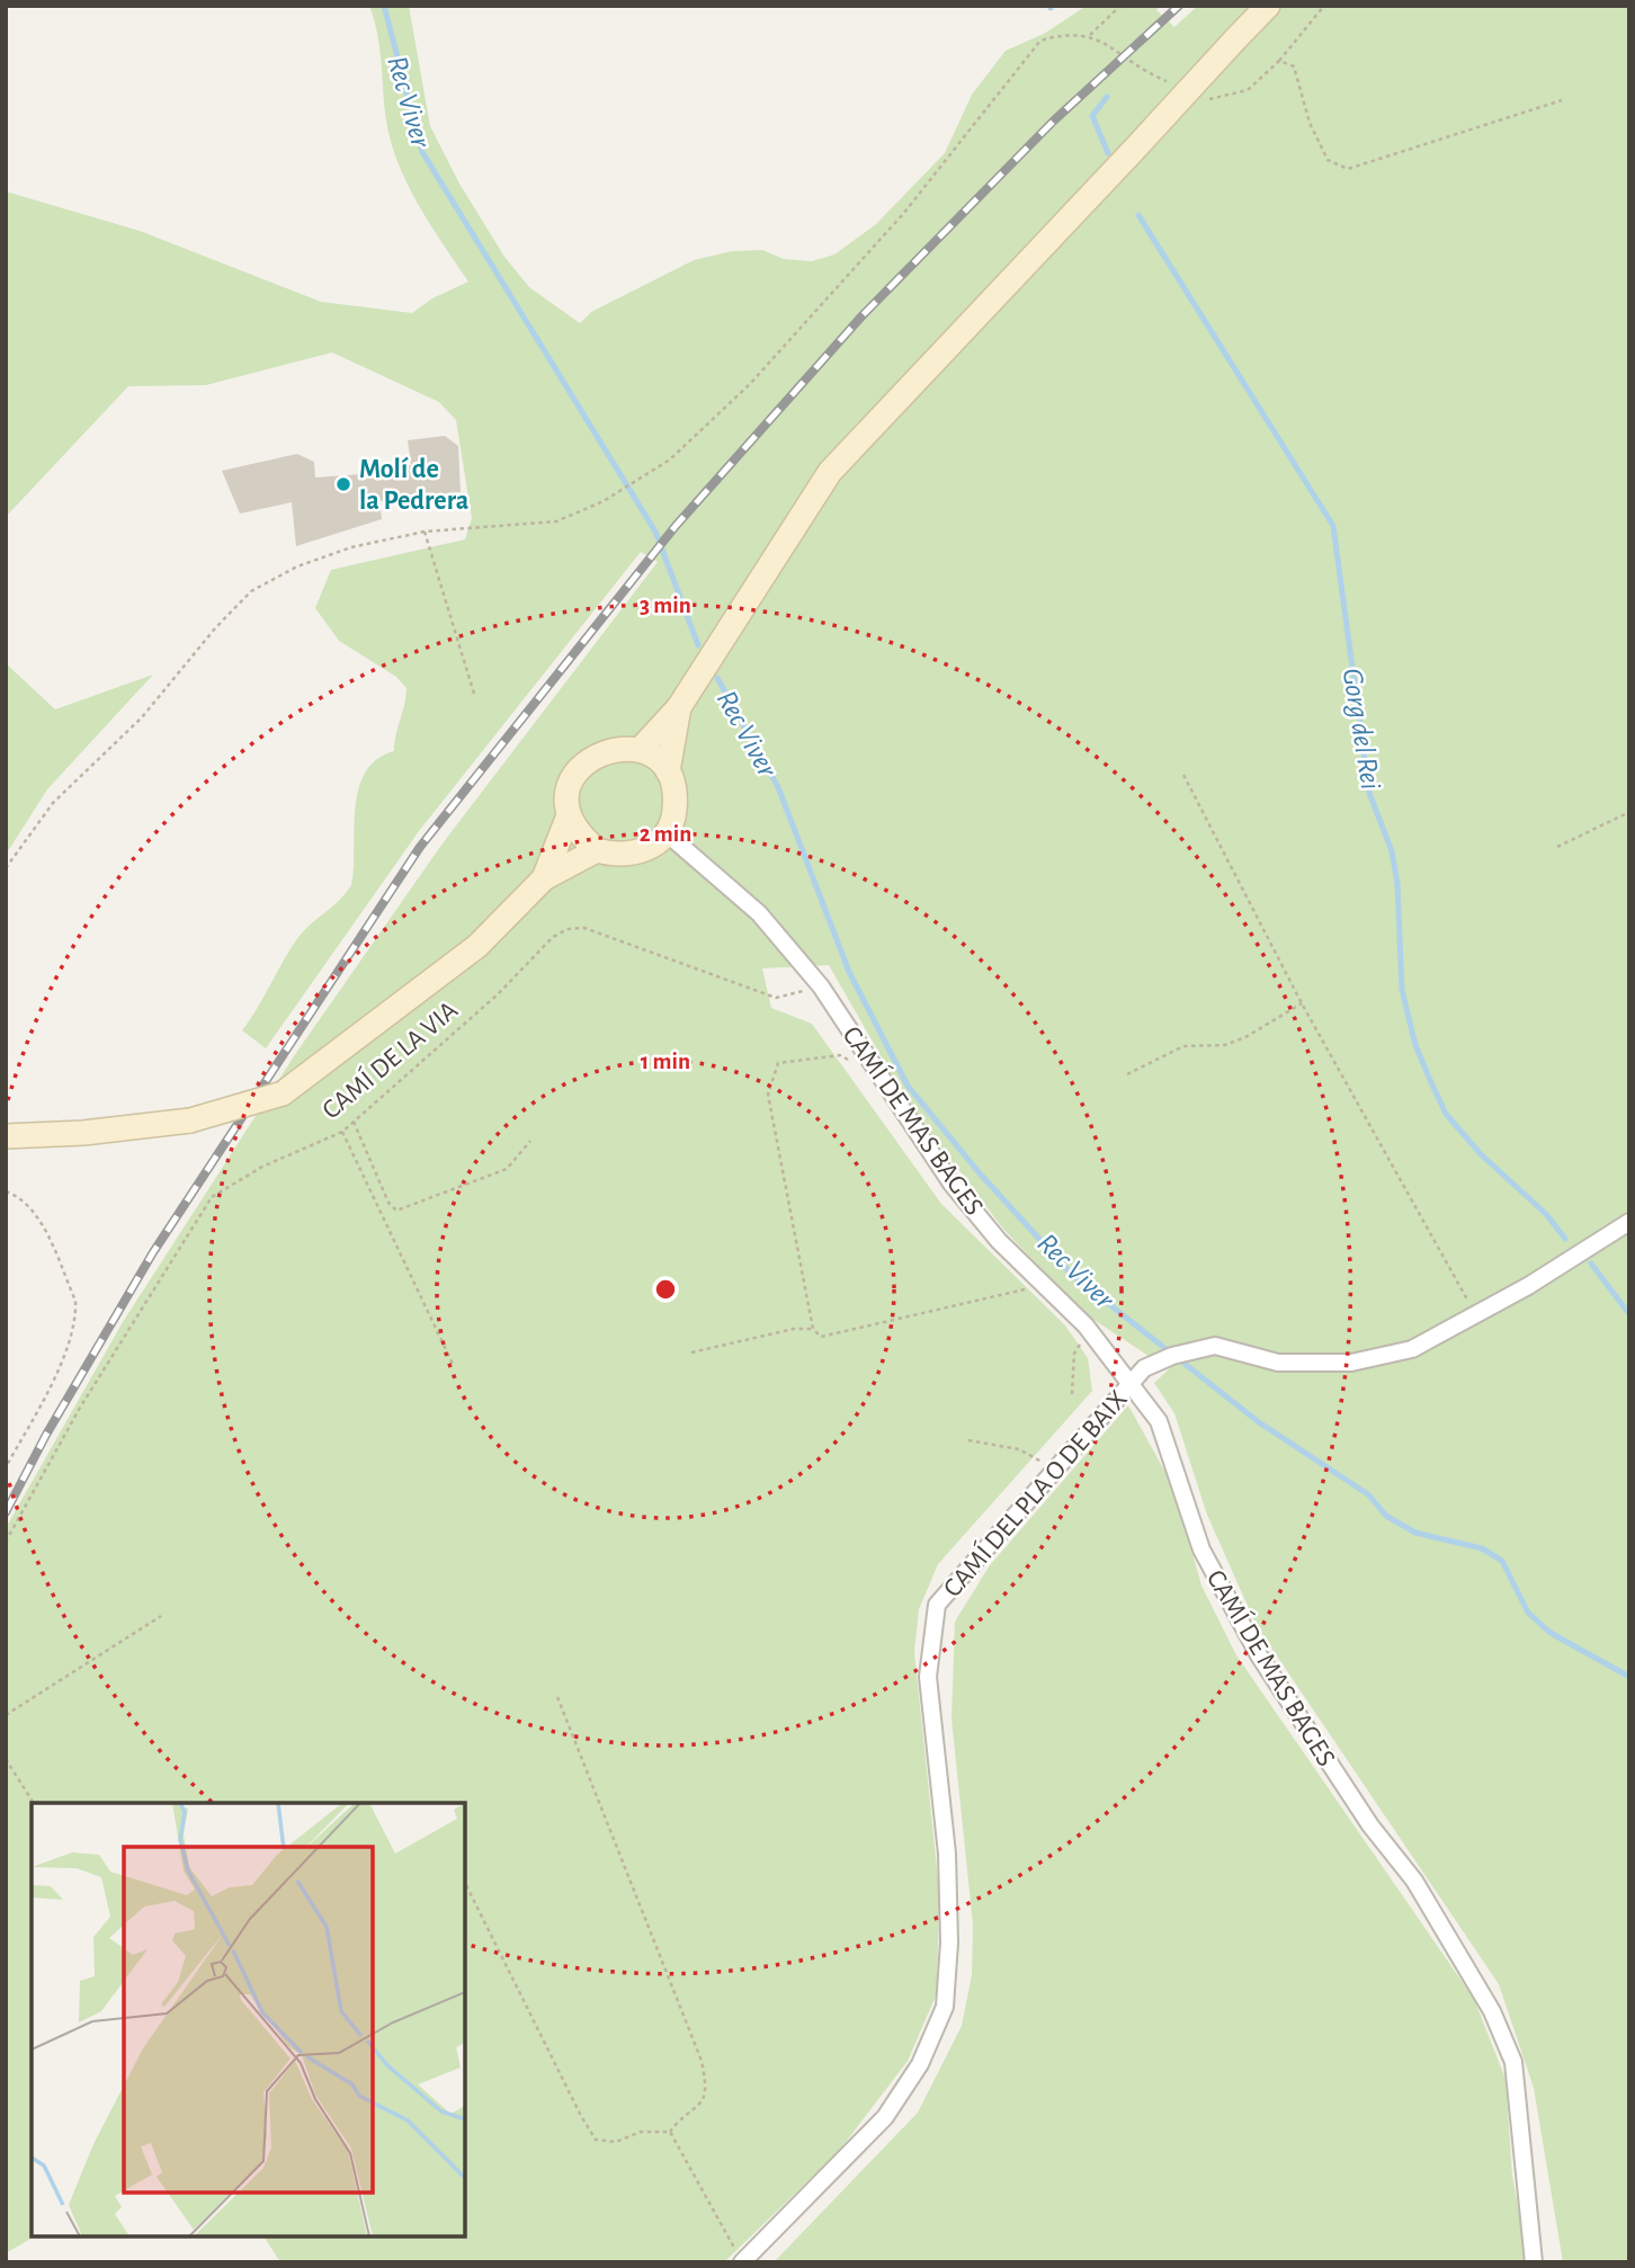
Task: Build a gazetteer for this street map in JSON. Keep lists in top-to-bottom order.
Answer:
{
  "streets": {
    "street": ["CAMÍ DE MAS BAGES", "CAMÍ DEL PLA O DE BAIX"],
    "path": ["CAMÍ DE LA VIA"]
  },
  "crossings": [
    ["CAMÍ DE LA VIA", "CAMÍ DE MAS BAGES"],
    ["CAMÍ DE MAS BAGES", "CAMÍ DEL PLA O DE BAIX"]
  ],
  "water": ["Rec Viver", "Gorg del Rei"],
  "places": ["Molí de la Pedrera"],
  "rings": ["3 min", "2 min", "1 min"]
}
